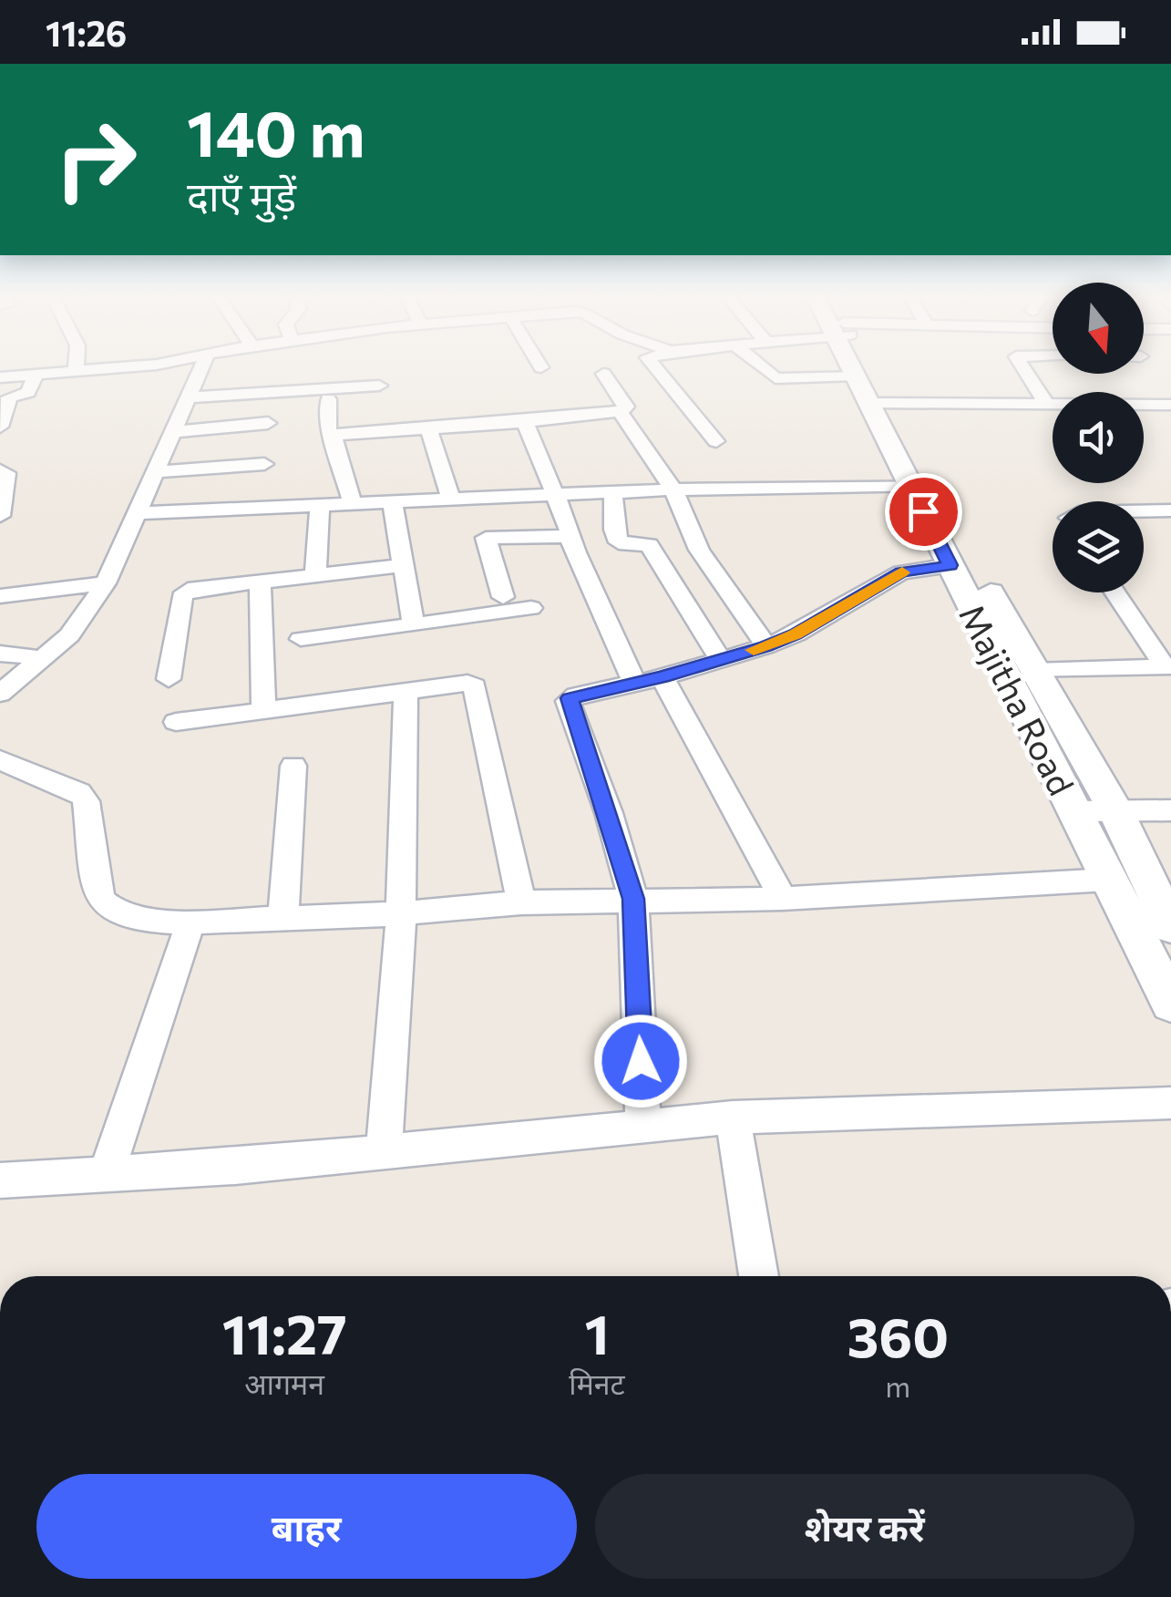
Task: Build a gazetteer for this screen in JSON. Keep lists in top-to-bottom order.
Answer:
{
  "streets": {
    "main road": ["Majitha Road"]
  },
  "north": "bottom",
  "page": {
    "status": "11:26",
    "turn": ["140 m", "दाएँ मुड़ें"],
    "eta": [
      "11:27",
      "आगमन",
      "1",
      "मिनट",
      "360",
      "m"
    ],
    "buttons": ["बाहर", "शेयर करें"]
  }
}
